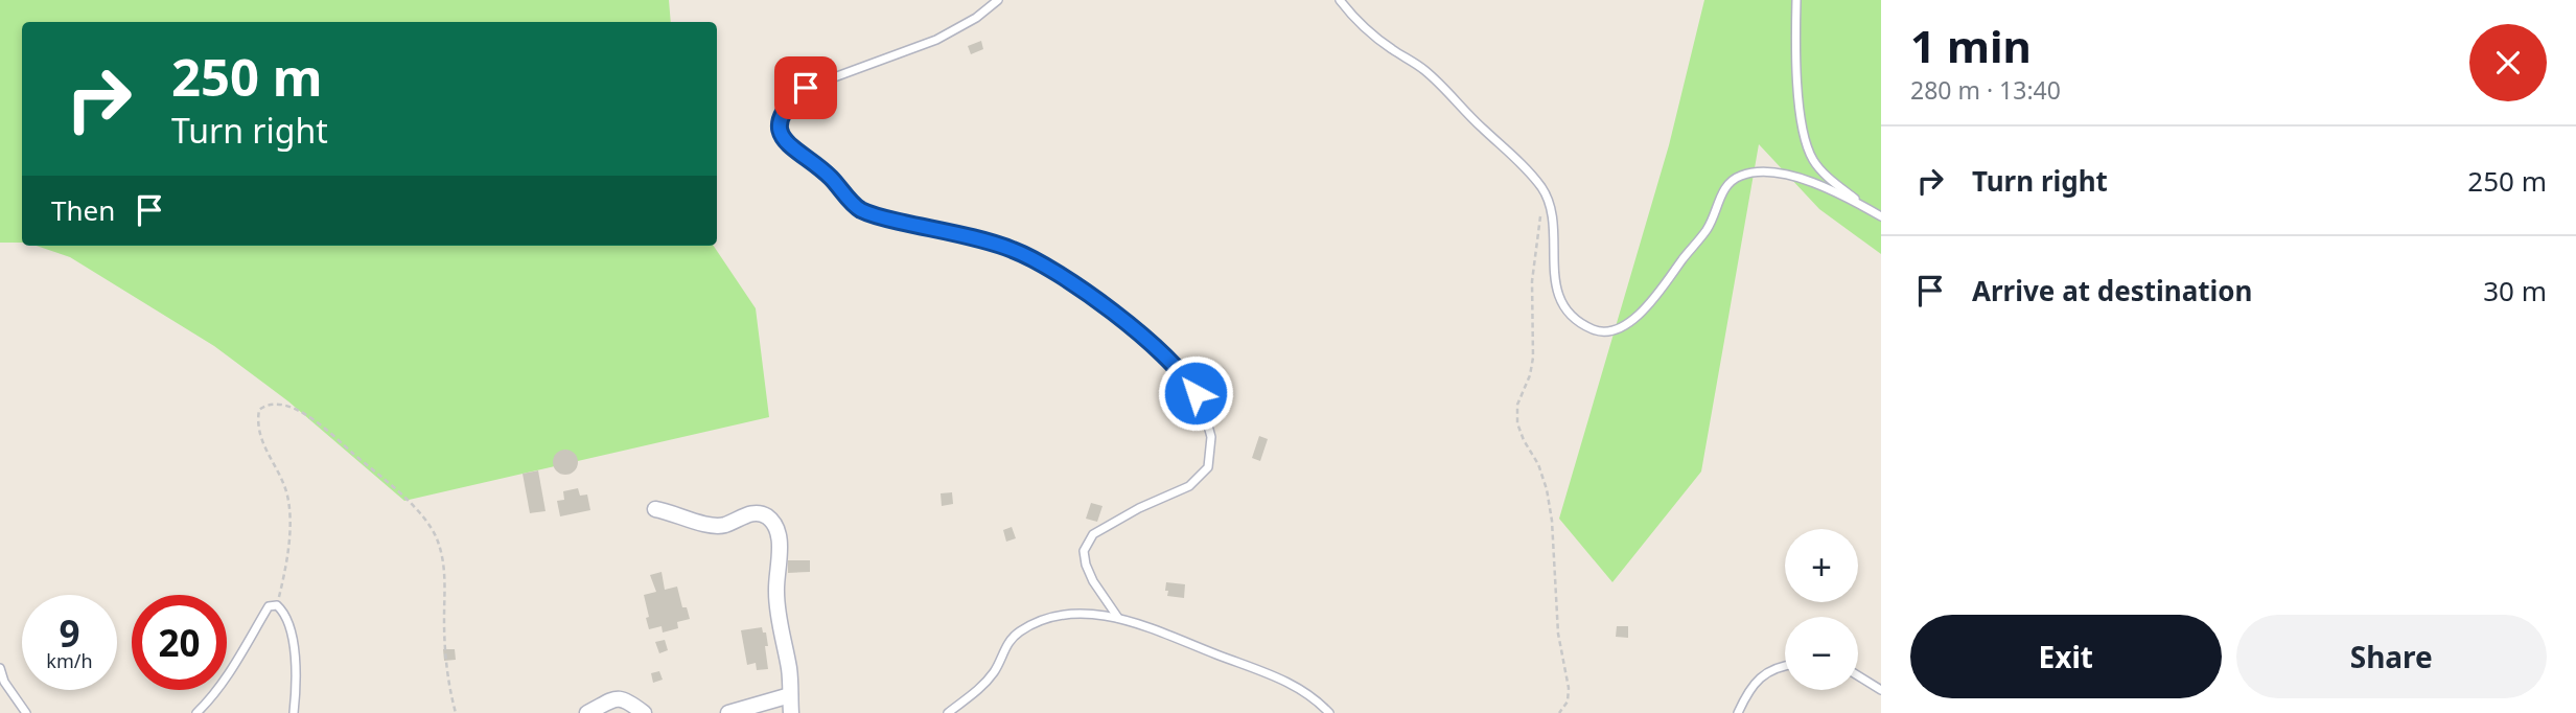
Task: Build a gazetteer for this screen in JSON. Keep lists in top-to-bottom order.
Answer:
{
  "page": {
    "heading": ["1 min", "280 m · 13:40"],
    "turn": ["250 m", "Turn right"],
    "list": [
      {
        "name": "Turn right",
        "value": "250 m"
      },
      {
        "name": "Arrive at destination",
        "value": "30 m"
      }
    ],
    "then": "Then",
    "map_buttons": ["+", "−"],
    "speed": "9 km/h",
    "limit": "20",
    "buttons": ["Exit", "Share"]
  }
}
